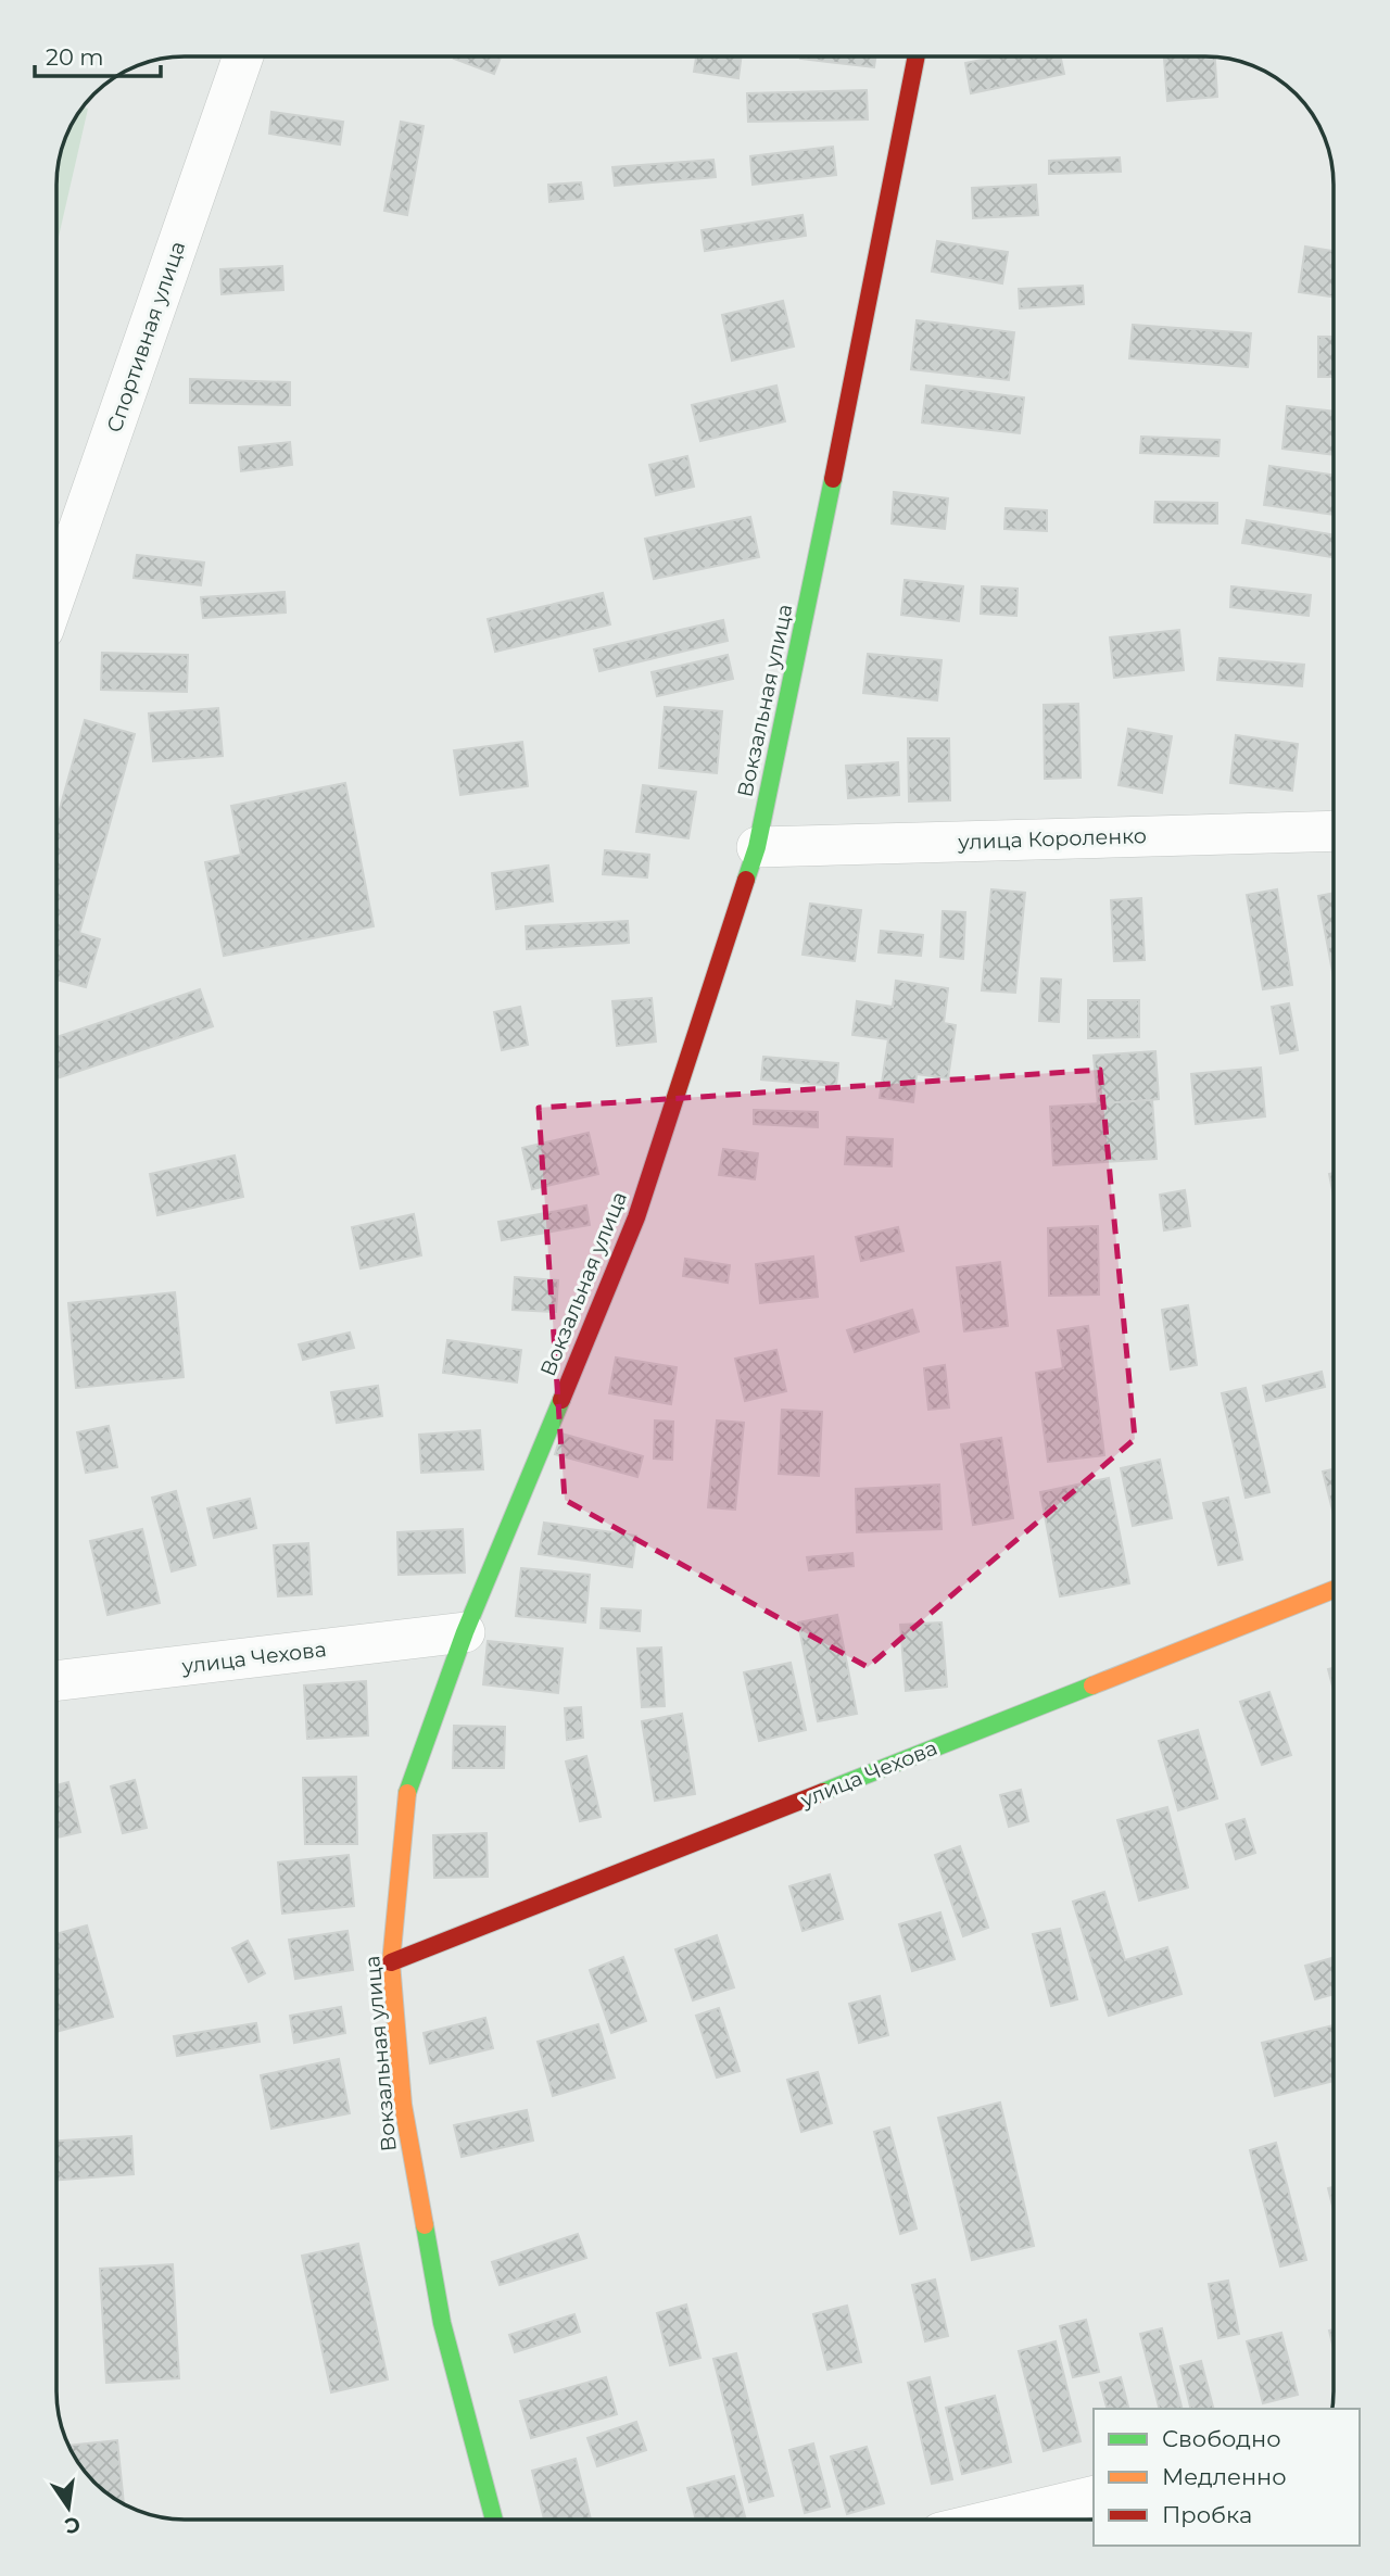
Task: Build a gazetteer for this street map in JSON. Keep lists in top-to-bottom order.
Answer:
{
  "streets": {
    "street": [
      "Спортивная улица",
      "Вокзальная улица",
      "улица Короленко",
      "улица Чехова"
    ]
  },
  "crossings": [
    ["Вокзальная улица", "улица Короленко"],
    ["Вокзальная улица", "улица Чехова"]
  ],
  "legend": ["Свободно", "Медленно", "Пробка"],
  "scale_bar": "20 m",
  "north": "bottom"
}
